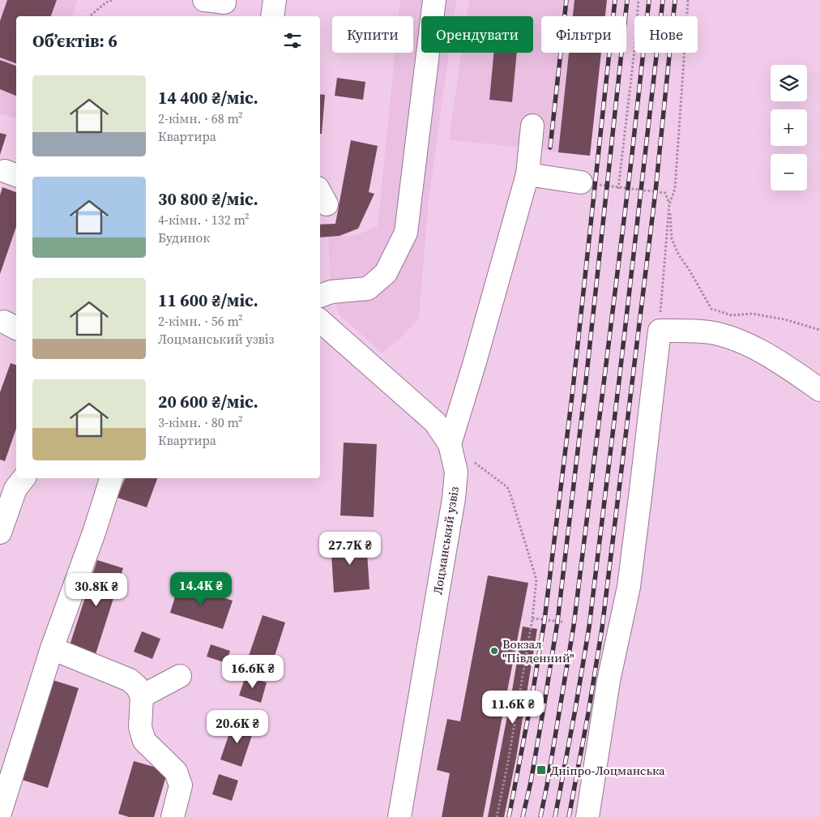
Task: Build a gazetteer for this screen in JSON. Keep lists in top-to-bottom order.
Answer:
{
  "streets": {
    "street": ["Лоцманський узвіз"]
  },
  "places": {
    "other": ["Вокзал \"Південний\""],
    "transit": ["Дніпро-Лоцманська"]
  },
  "page": {
    "chip": [
      "Купити",
      "Орендувати",
      "Фільтри",
      "Нове"
    ],
    "heading": "Об’єктів: 6",
    "map_buttons": ["+", "−"],
    "list": [
      {
        "name": "14 400 ₴/міс.",
        "note": "2-кімн. · 68 m² · Квартира"
      },
      {
        "name": "30 800 ₴/міс.",
        "note": "4-кімн. · 132 m² · Будинок"
      },
      {
        "name": "11 600 ₴/міс.",
        "note": "2-кімн. · 56 m² · Лоцманський узвіз"
      },
      {
        "name": "20 600 ₴/міс.",
        "note": "3-кімн. · 80 m² · Квартира"
      }
    ],
    "price": [
      "27.7K ₴",
      "14.4K ₴",
      "30.8K ₴",
      "16.6K ₴",
      "11.6K ₴",
      "20.6K ₴"
    ]
  }
}
